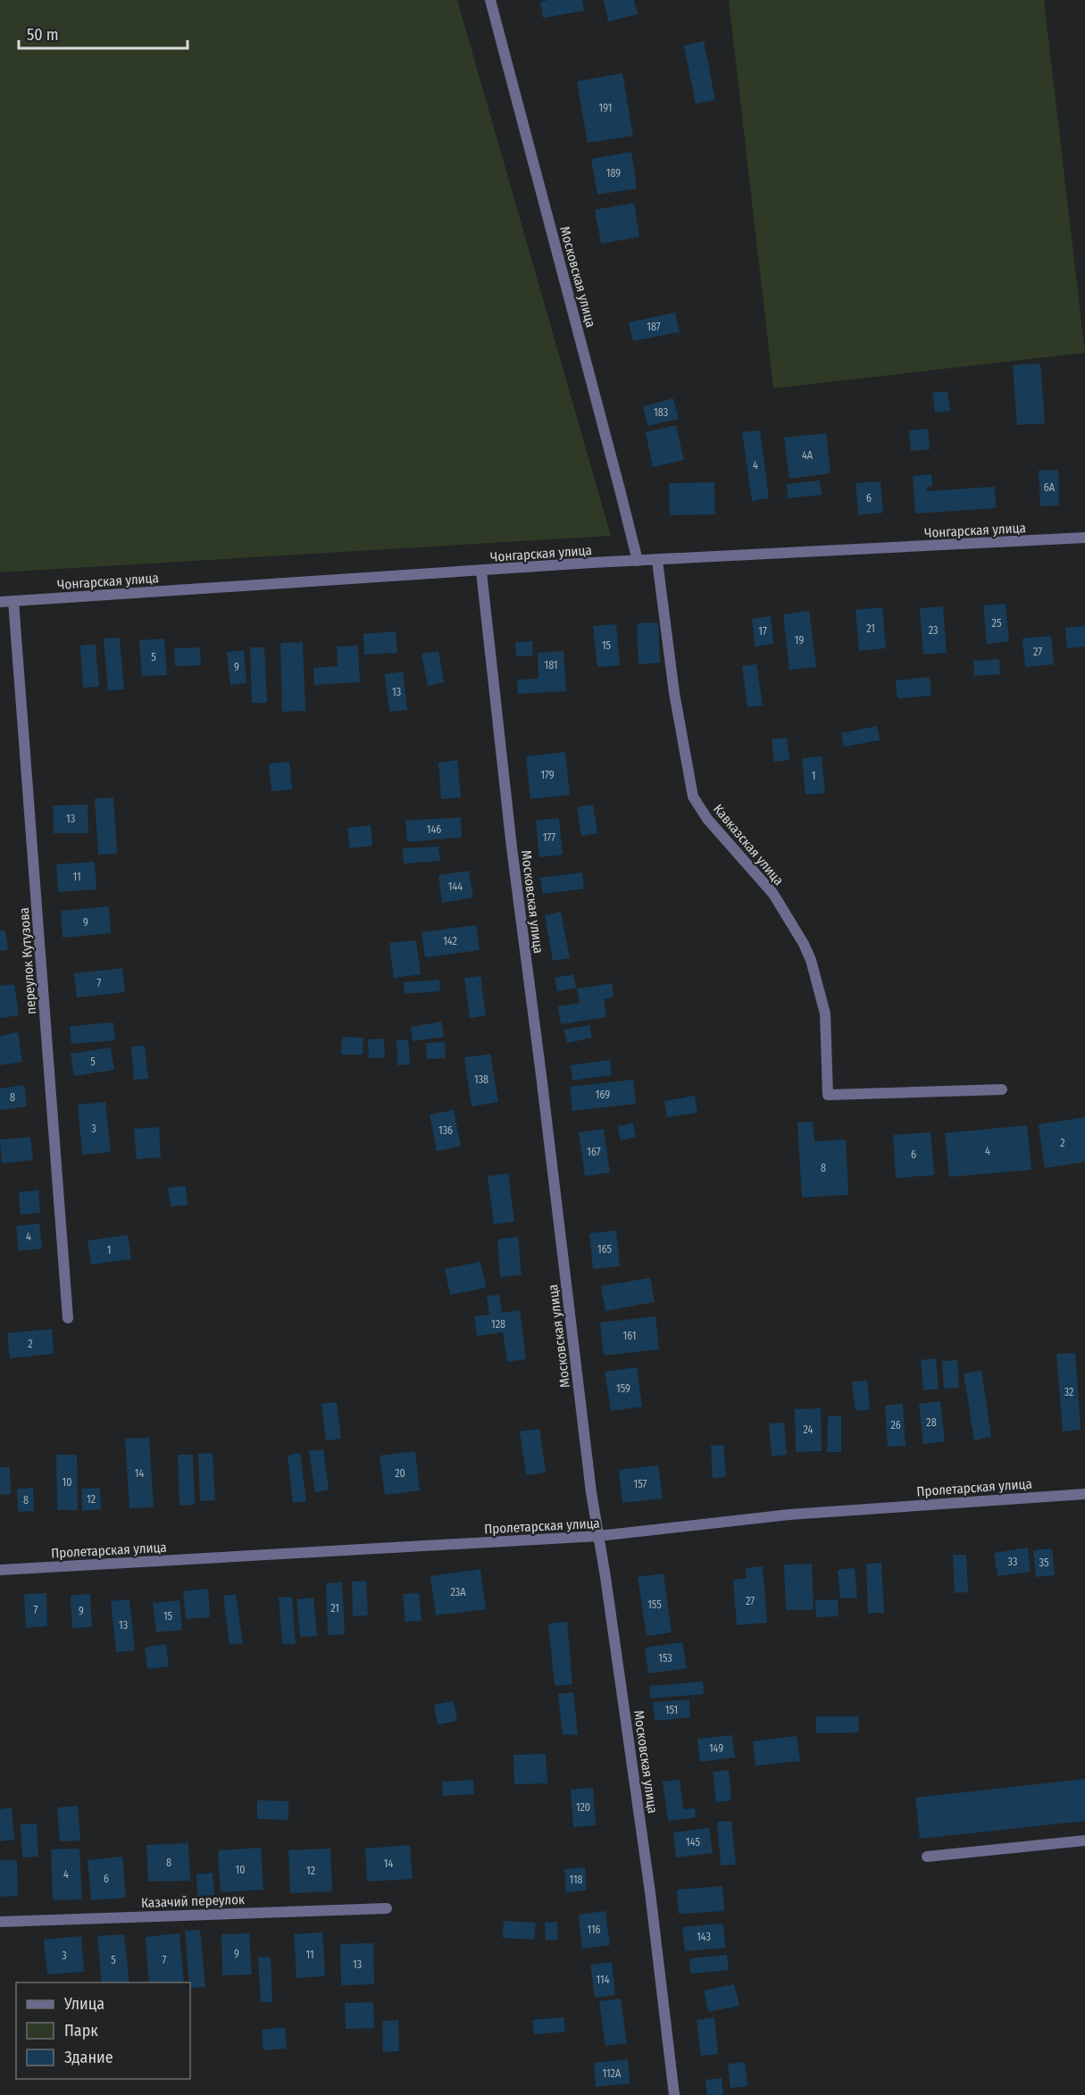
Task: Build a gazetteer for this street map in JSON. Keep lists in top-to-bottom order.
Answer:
{
  "streets": {
    "street": [
      "Московская улица",
      "Чонгарская улица",
      "Кавказская улица",
      "переулок Кутузова",
      "Пролетарская улица",
      "Казачий переулок"
    ]
  },
  "crossings": [
    ["Московская улица", "Чонгарская улица"],
    ["Московская улица", "Пролетарская улица"],
    ["Чонгарская улица", "Кавказская улица"],
    ["Чонгарская улица", "переулок Кутузова"]
  ],
  "house_numbers": [
    "191",
    "189",
    "187",
    "183",
    "4А",
    "4",
    "6А",
    "6",
    "25",
    "21",
    "23",
    "17",
    "19",
    "15",
    "27",
    "5",
    "181",
    "9",
    "13",
    "179",
    "1",
    "13",
    "146",
    "177",
    "11",
    "144",
    "9",
    "142",
    "7",
    "5",
    "138",
    "169",
    "8",
    "3",
    "136",
    "2",
    "4",
    "167",
    "6",
    "8",
    "4",
    "165",
    "1",
    "128",
    "161",
    "2",
    "159",
    "32",
    "28",
    "26",
    "24",
    "14",
    "20",
    "10",
    "157",
    "12",
    "8",
    "33",
    "35",
    "23А",
    "27",
    "155",
    "21",
    "7",
    "9",
    "15",
    "13",
    "153",
    "151",
    "149",
    "120",
    "145",
    "8",
    "14",
    "10",
    "12",
    "4",
    "6",
    "118",
    "116",
    "143",
    "9",
    "11",
    "3",
    "5",
    "7",
    "13",
    "114",
    "112А"
  ],
  "legend": ["Улица", "Парк", "Здание"],
  "scale_bar": "50 m"
}
